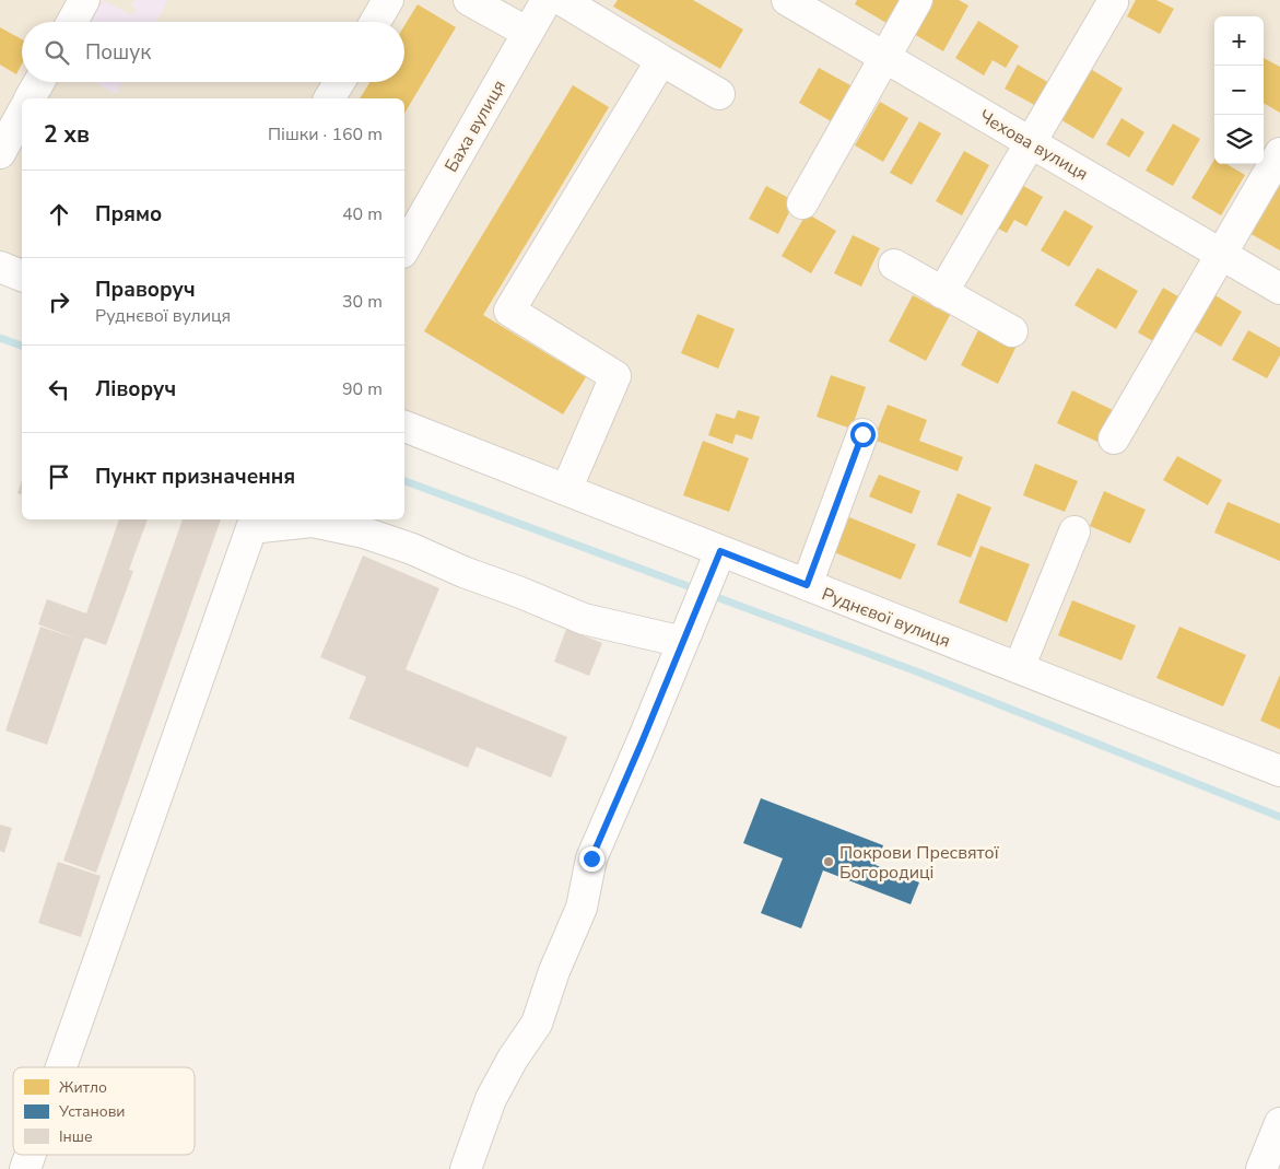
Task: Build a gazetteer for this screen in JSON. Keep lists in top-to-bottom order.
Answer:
{
  "streets": {
    "street": ["Баха вулиця", "Чехова вулиця", "Руднєвої вулиця"]
  },
  "places": ["Покрови Пресвятої Богородиці"],
  "legend": ["Житло", "Установи", "Інше"],
  "page": {
    "map_buttons": ["+", "−"],
    "search": "Пошук",
    "heading": ["2 хв", "Пішки · 160 m"],
    "list": [
      ["Прямо", "40 m"],
      ["Праворуч", "Руднєвої вулиця", "30 m"],
      ["Ліворуч", "90 m"],
      "Пункт призначення"
    ]
  }
}
